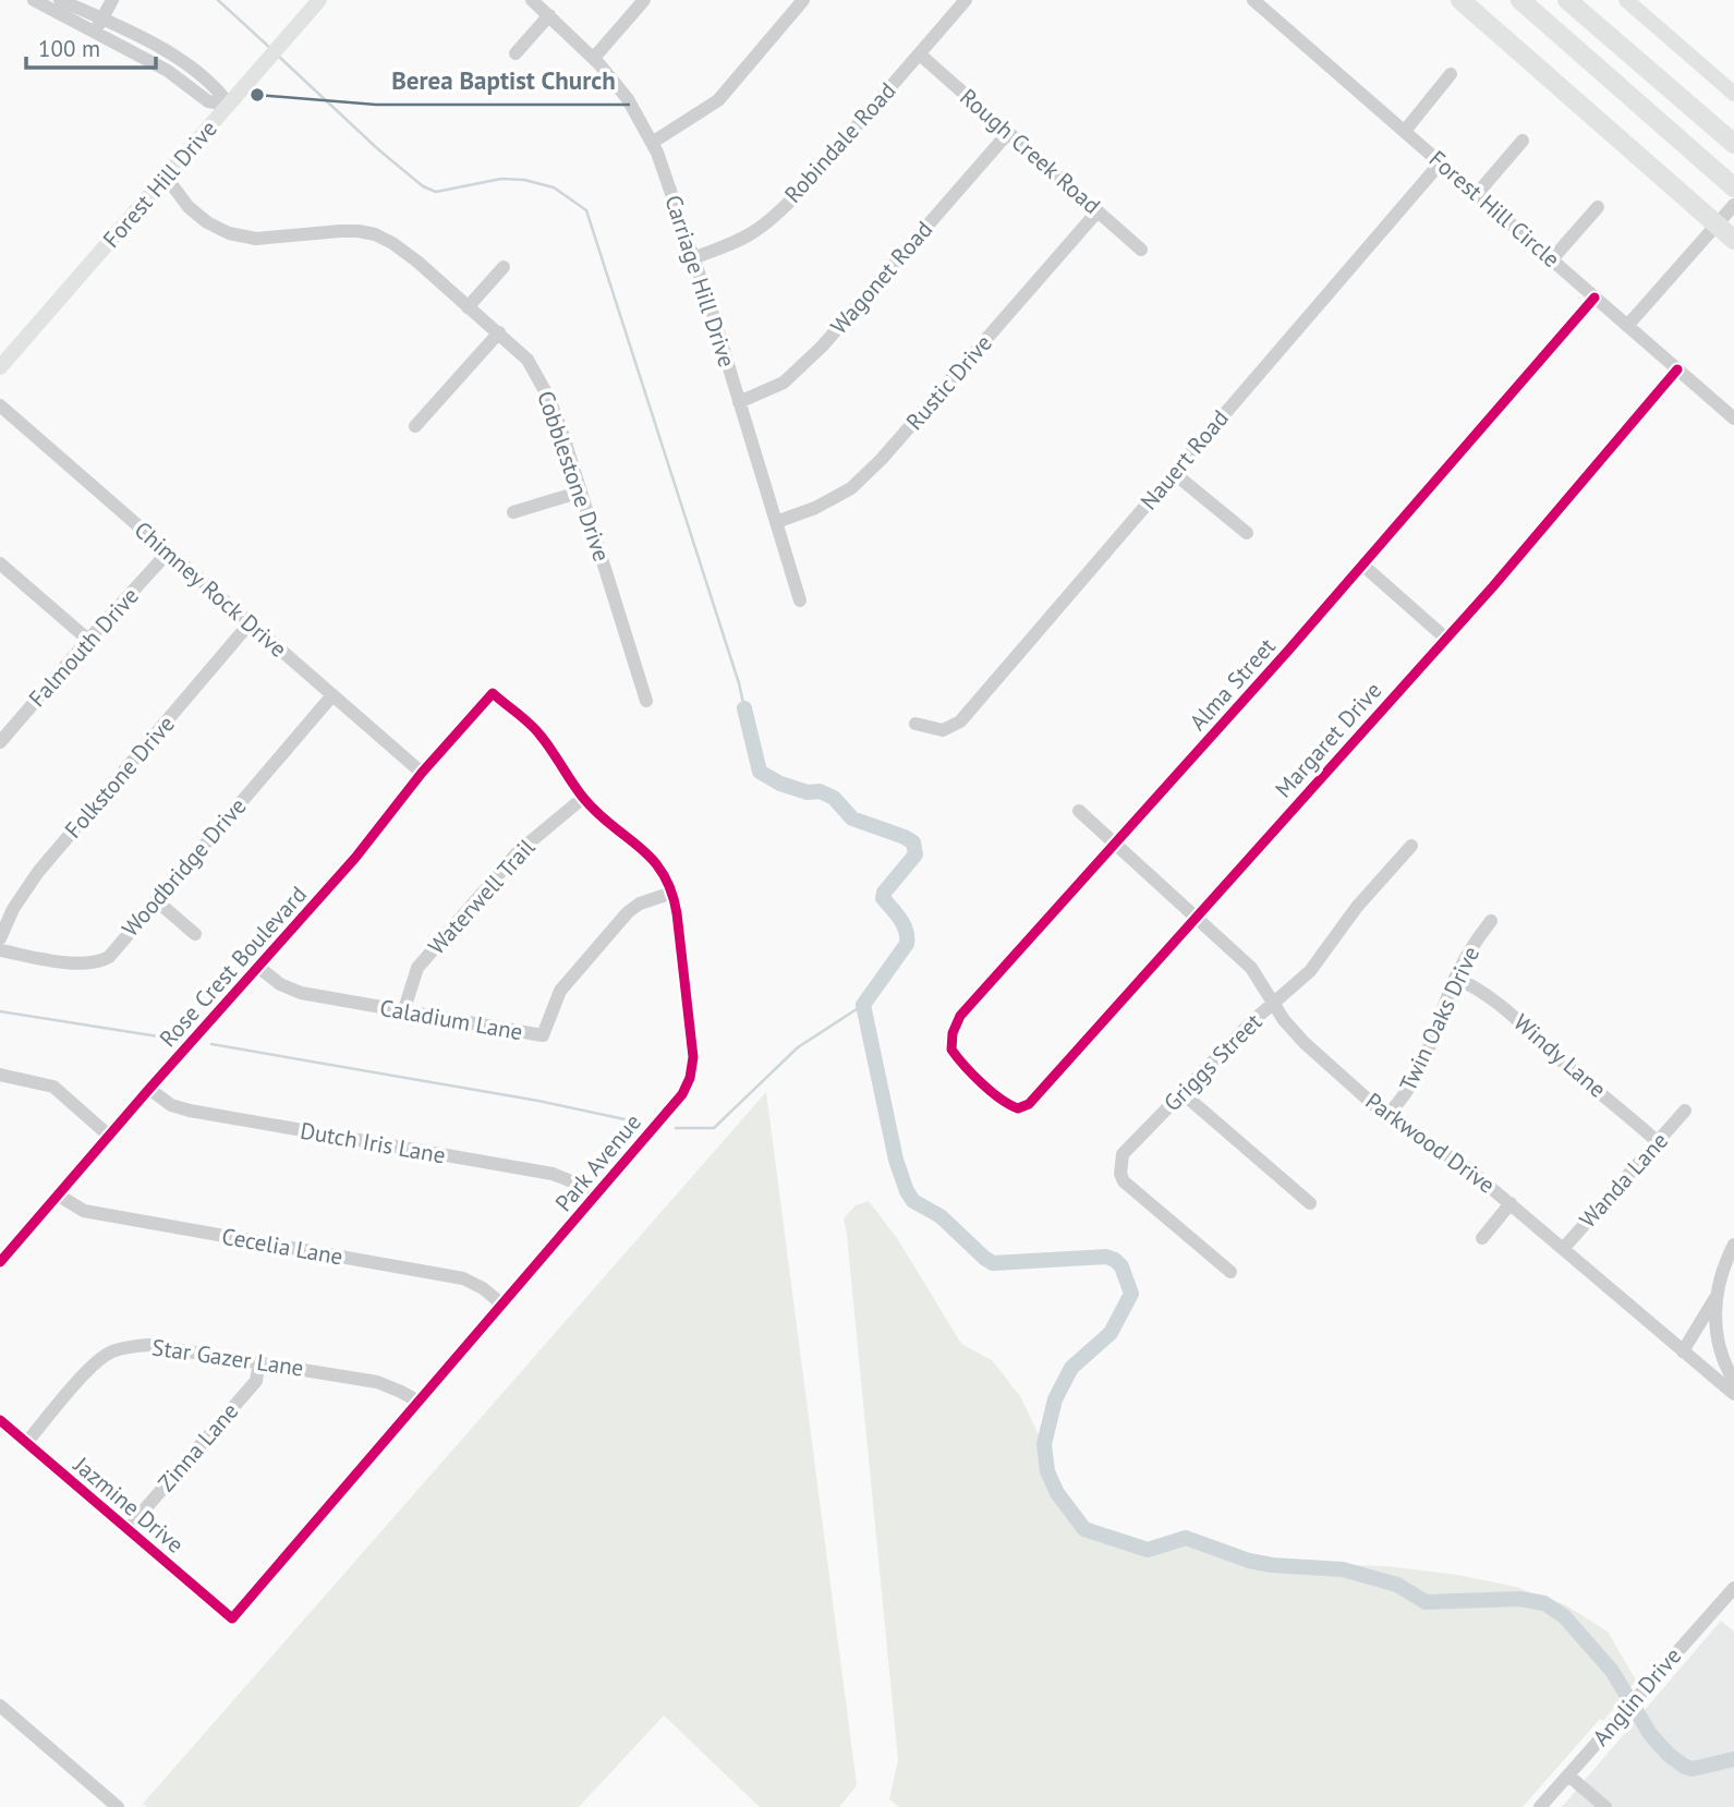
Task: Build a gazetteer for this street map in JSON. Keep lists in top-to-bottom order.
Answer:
{
  "streets": {
    "main road": ["Forest Hill Drive"],
    "street": [
      "Robindale Road",
      "Rough Creek Road",
      "Forest Hill Circle",
      "Wagonet Road",
      "Carriage Hill Drive",
      "Rustic Drive",
      "Nauert Road",
      "Cobblestone Drive",
      "Chimney Rock Drive",
      "Falmouth Drive",
      "Alma Street",
      "Margaret Drive",
      "Folkstone Drive",
      "Woodbridge Drive",
      "Waterwell Trail",
      "Rose Crest Boulevard",
      "Twin Oaks Drive",
      "Caladium Lane",
      "Windy Lane",
      "Griggs Street",
      "Dutch Iris Lane",
      "Parkwood Drive",
      "Park Avenue",
      "Wanda Lane",
      "Cecelia Lane",
      "Star Gazer Lane",
      "Zinna Lane",
      "Jazmine Drive",
      "Anglin Drive"
    ]
  },
  "crossings": [
    ["Robindale Road", "Rough Creek Road"],
    ["Robindale Road", "Carriage Hill Drive"],
    ["Rough Creek Road", "Wagonet Road"],
    ["Rough Creek Road", "Rustic Drive"],
    ["Forest Hill Drive", "Cobblestone Drive"],
    ["Forest Hill Circle", "Nauert Road"],
    ["Forest Hill Circle", "Alma Street"],
    ["Forest Hill Circle", "Margaret Drive"],
    ["Wagonet Road", "Carriage Hill Drive"],
    ["Carriage Hill Drive", "Rustic Drive"],
    ["Chimney Rock Drive", "Falmouth Drive"],
    ["Chimney Rock Drive", "Folkstone Drive"],
    ["Chimney Rock Drive", "Woodbridge Drive"],
    ["Chimney Rock Drive", "Rose Crest Boulevard"],
    ["Alma Street", "Margaret Drive"],
    ["Alma Street", "Parkwood Drive"],
    ["Margaret Drive", "Parkwood Drive"],
    ["Waterwell Trail", "Caladium Lane"],
    ["Waterwell Trail", "Park Avenue"],
    ["Rose Crest Boulevard", "Caladium Lane"],
    ["Rose Crest Boulevard", "Dutch Iris Lane"],
    ["Rose Crest Boulevard", "Park Avenue"],
    ["Rose Crest Boulevard", "Cecelia Lane"],
    ["Twin Oaks Drive", "Windy Lane"],
    ["Twin Oaks Drive", "Parkwood Drive"],
    ["Caladium Lane", "Park Avenue"],
    ["Windy Lane", "Wanda Lane"],
    ["Griggs Street", "Parkwood Drive"],
    ["Dutch Iris Lane", "Park Avenue"],
    ["Parkwood Drive", "Wanda Lane"],
    ["Park Avenue", "Cecelia Lane"],
    ["Park Avenue", "Star Gazer Lane"],
    ["Park Avenue", "Jazmine Drive"],
    ["Star Gazer Lane", "Zinna Lane"],
    ["Star Gazer Lane", "Jazmine Drive"],
    ["Zinna Lane", "Jazmine Drive"]
  ],
  "places": ["Berea Baptist Church"],
  "scale_bar": "100 m"
}
